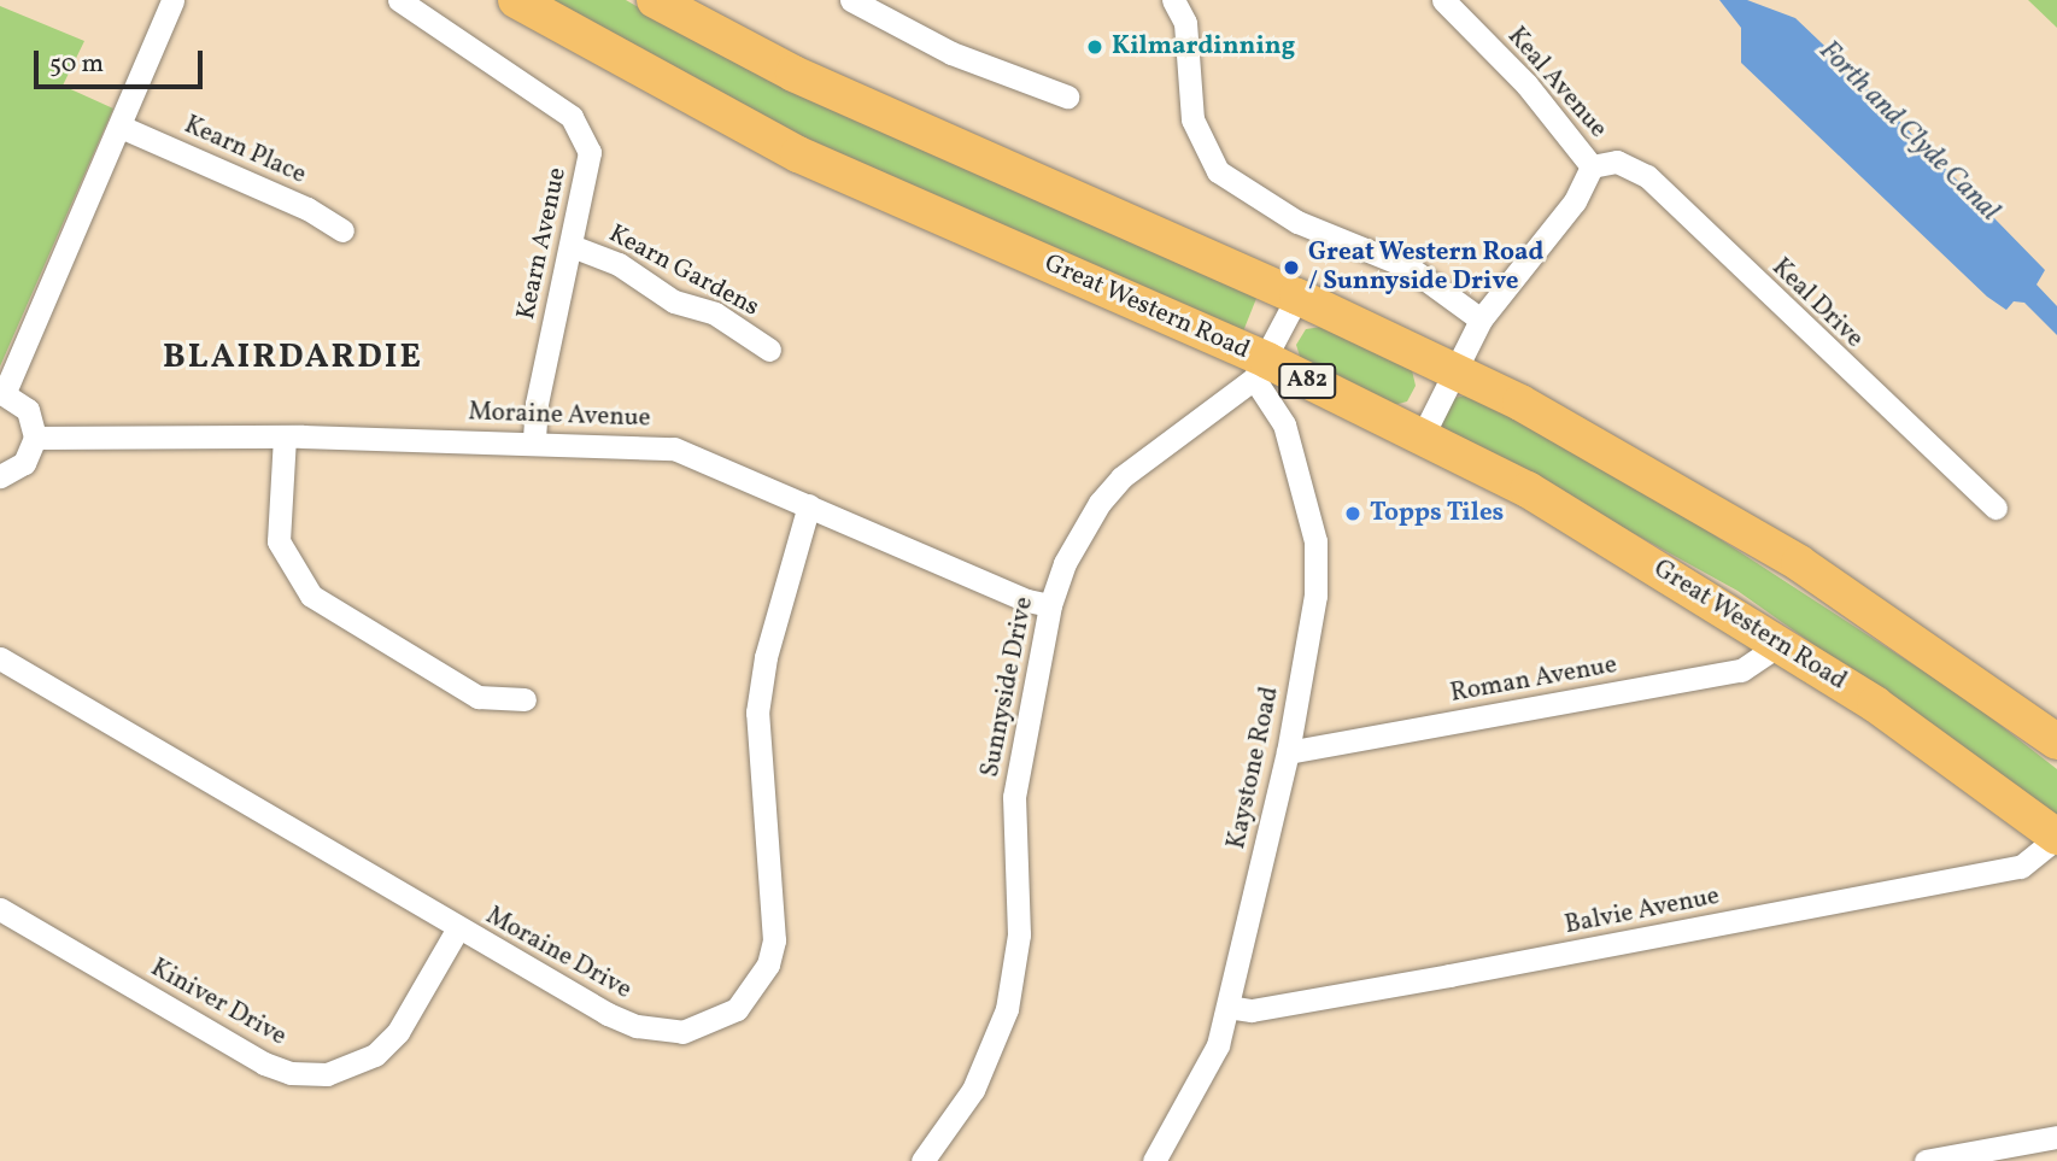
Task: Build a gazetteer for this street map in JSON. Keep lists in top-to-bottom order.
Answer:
{
  "streets": {
    "main road": ["Great Western Road", "A82"],
    "street": [
      "Keal Avenue",
      "Kearn Place",
      "Kearn Avenue",
      "Kearn Gardens",
      "Keal Drive",
      "Moraine Avenue",
      "Roman Avenue",
      "Sunnyside Drive",
      "Kaystone Road",
      "Balvie Avenue",
      "Moraine Drive",
      "Kiniver Drive"
    ]
  },
  "crossings": [
    ["Keal Avenue", "Keal Drive"],
    ["Kearn Avenue", "Kearn Gardens"],
    ["Kearn Avenue", "Moraine Avenue"],
    ["Great Western Road", "Roman Avenue"],
    ["Great Western Road", "Sunnyside Drive"],
    ["Great Western Road", "Kaystone Road"],
    ["Great Western Road", "Balvie Avenue"],
    ["Moraine Avenue", "Sunnyside Drive"],
    ["Moraine Avenue", "Moraine Drive"],
    ["Roman Avenue", "Kaystone Road"],
    ["Sunnyside Drive", "Kaystone Road"],
    ["Kaystone Road", "Balvie Avenue"],
    ["Moraine Drive", "Kiniver Drive"]
  ],
  "districts": ["BLAIRDARDIE"],
  "water": ["Forth and Clyde Canal"],
  "places": ["Kilmardinning", "Great Western Road / Sunnyside Drive", "Topps Tiles"],
  "scale_bar": "50 m"
}
